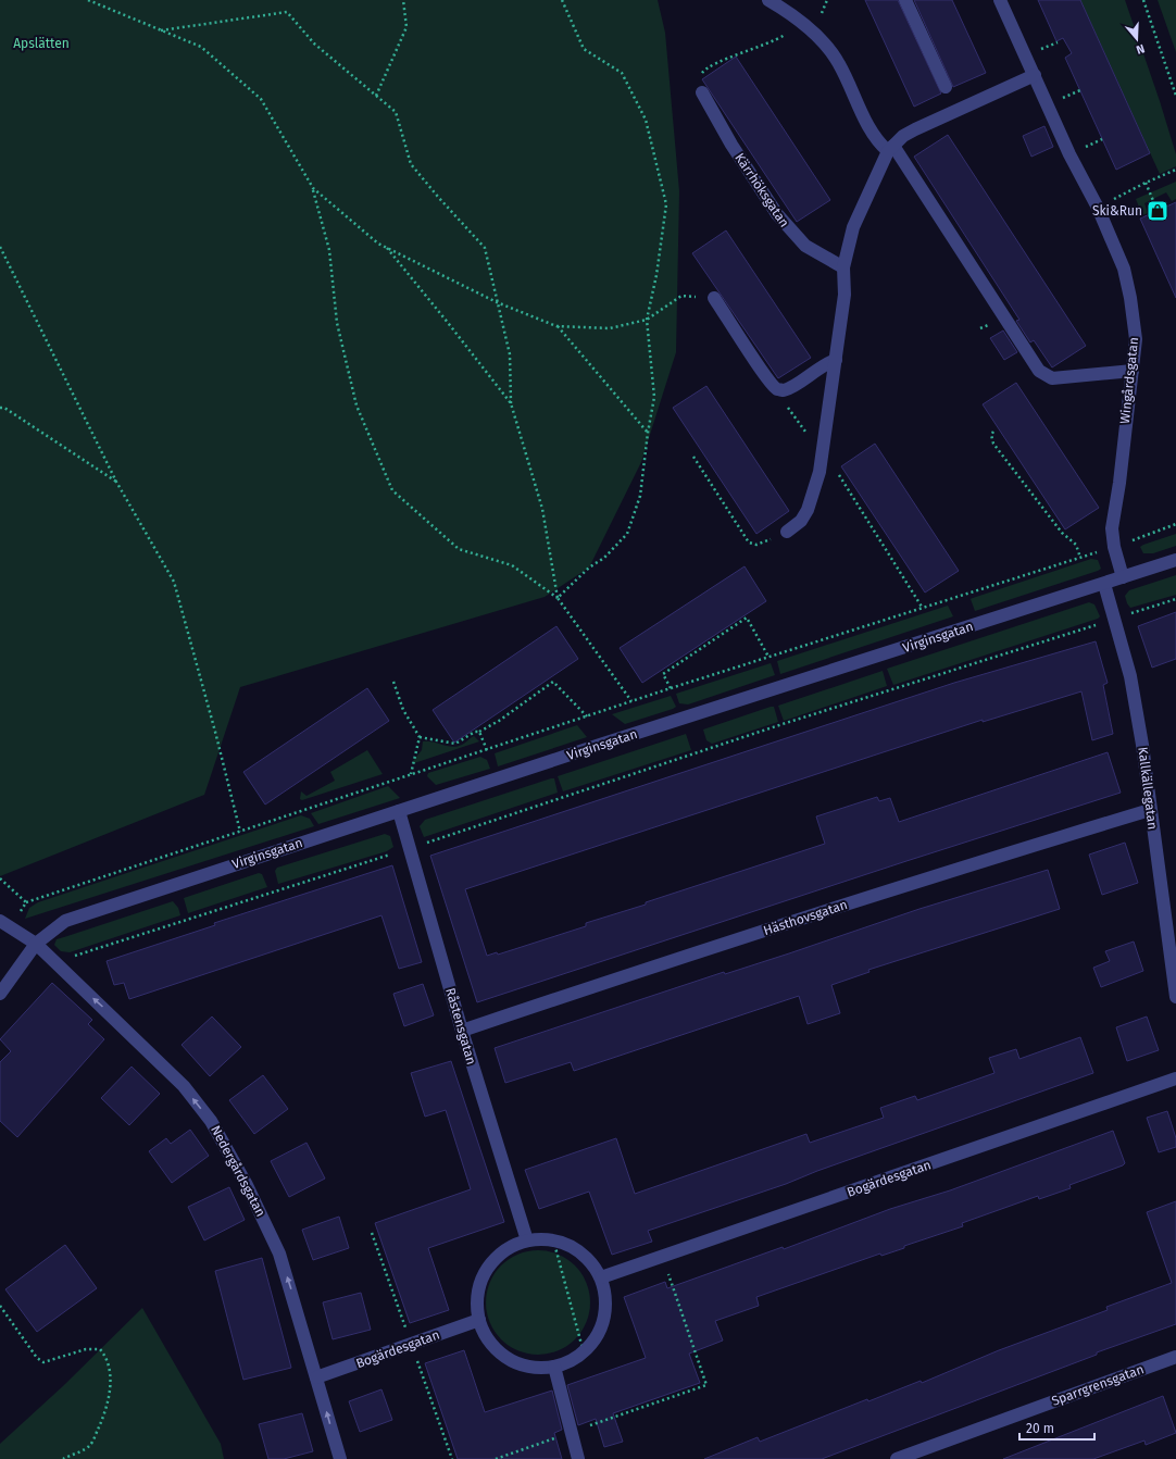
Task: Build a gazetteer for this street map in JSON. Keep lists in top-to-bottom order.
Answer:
{
  "streets": {
    "street": [
      "Kärrhöksgatan",
      "Wingårdsgatan",
      "Virginsgatan",
      "Kallkällegatan",
      "Hästhovsgatan",
      "Råstensgatan",
      "Nedergårdsgatan",
      "Bogärdesgatan",
      "Sparrgrensgatan"
    ]
  },
  "crossings": [
    ["Wingårdsgatan", "Virginsgatan"],
    ["Virginsgatan", "Kallkällegatan"],
    ["Virginsgatan", "Råstensgatan"],
    ["Virginsgatan", "Nedergårdsgatan"],
    ["Kallkällegatan", "Hästhovsgatan"],
    ["Hästhovsgatan", "Råstensgatan"],
    ["Råstensgatan", "Bogärdesgatan"],
    ["Nedergårdsgatan", "Bogärdesgatan"]
  ],
  "one_way": ["Nedergårdsgatan"],
  "parks": ["Apslätten"],
  "places": {
    "shop": ["Ski&Run"]
  },
  "scale_bar": "20 m",
  "north": "bottom"
}
